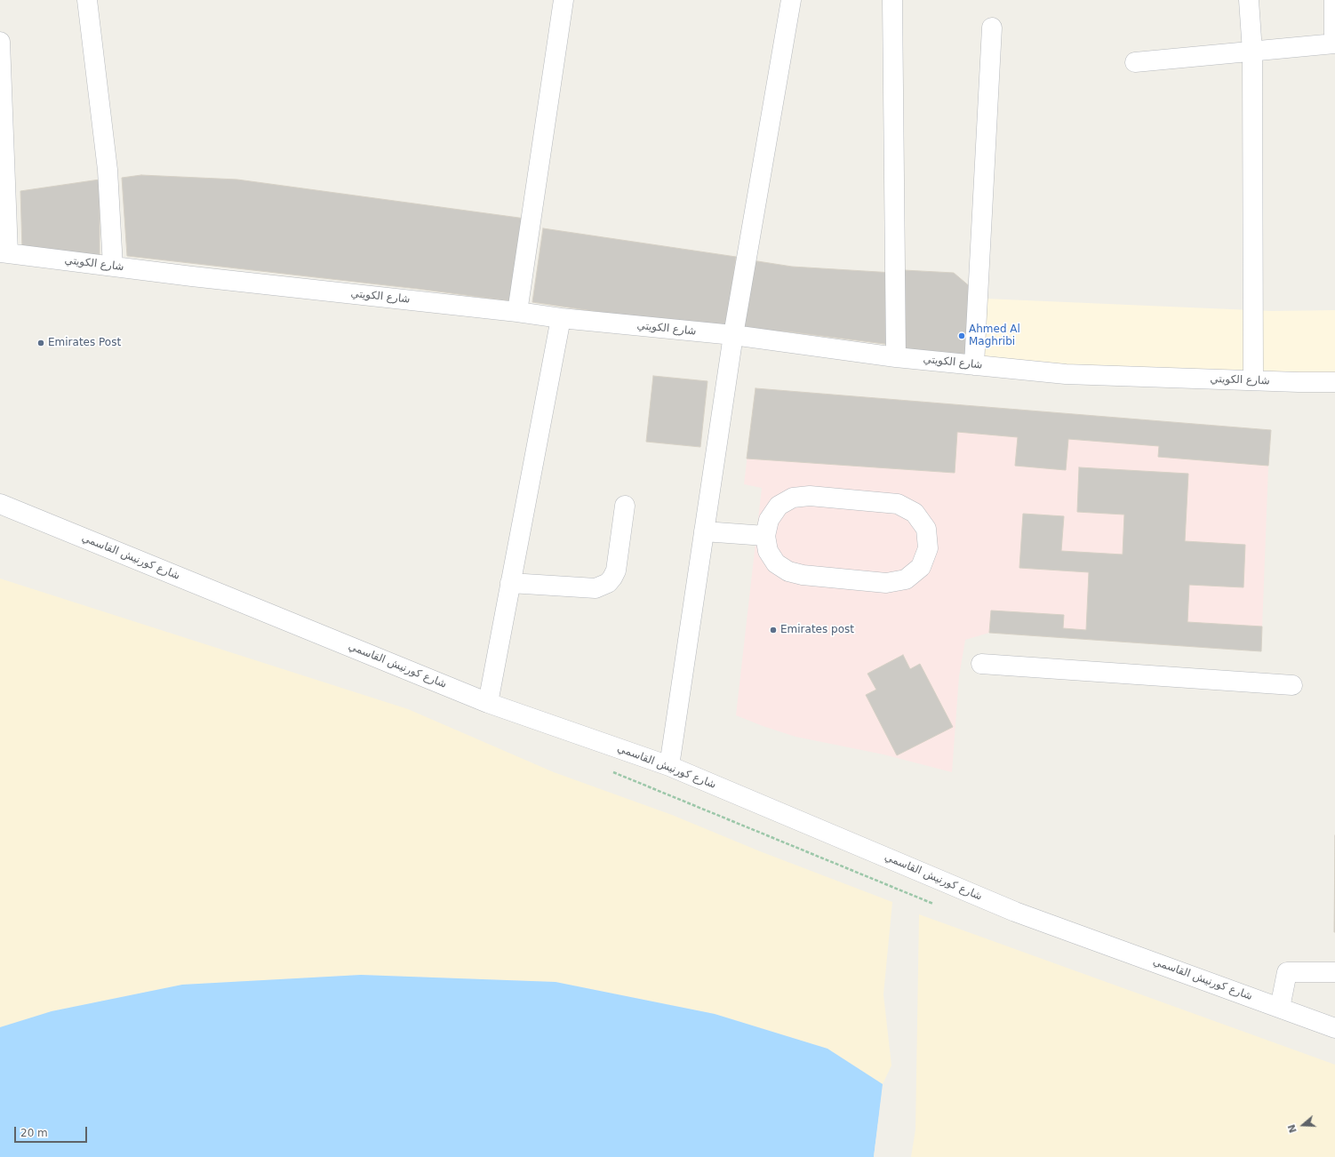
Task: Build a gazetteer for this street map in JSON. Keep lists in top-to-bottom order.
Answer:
{
  "streets": {
    "street": ["شارع الكويتي", "شارع كورنيش القاسمي"]
  },
  "places": ["Ahmed Al Maghribi", "Emirates Post", "Emirates post"],
  "scale_bar": "20 m",
  "north": "left"
}
